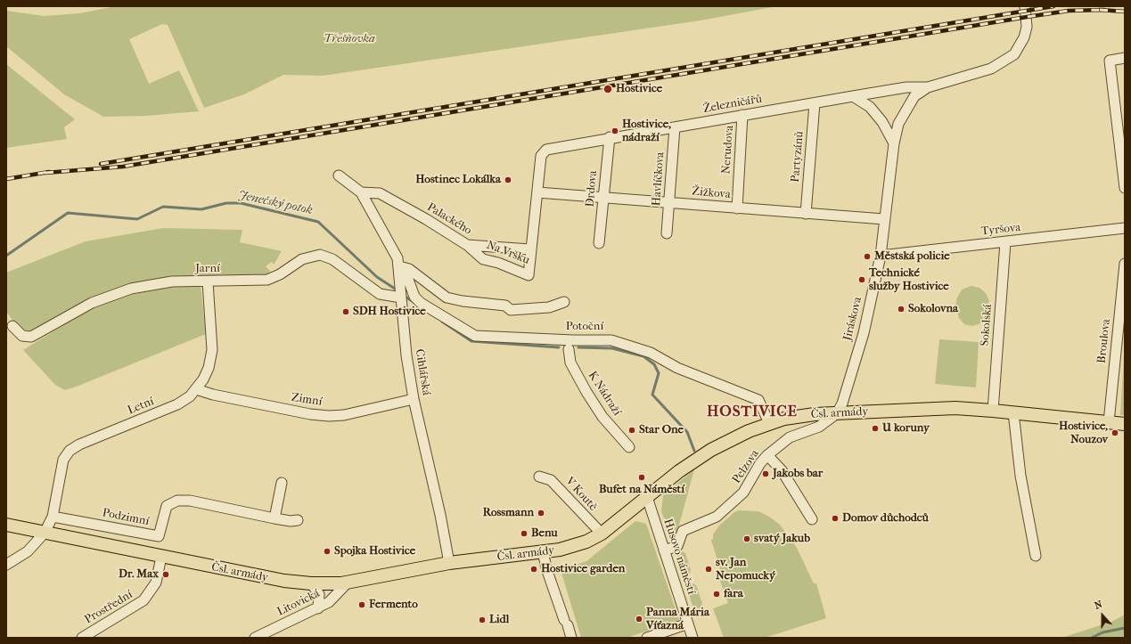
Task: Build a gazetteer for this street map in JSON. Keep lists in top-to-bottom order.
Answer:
{
  "streets": {
    "main road": ["Čsl. armády"],
    "street": [
      "Železničářů",
      "Nerudova",
      "Partyzánů",
      "Havlíčkova",
      "Drdova",
      "Žižkova",
      "Palackého",
      "Tyršova",
      "Na Vršku",
      "Jarní",
      "Jiráskova",
      "Sokolská",
      "Potoční",
      "Broulova",
      "Cihlářská",
      "K Nádraží",
      "Zimní",
      "Letní",
      "Pelzova",
      "V Koutě",
      "Podzimní",
      "Husovo náměstí",
      "Litovická",
      "Prostřední"
    ]
  },
  "crossings": [
    ["Železničářů", "Nerudova"],
    ["Železničářů", "Partyzánů"],
    ["Železničářů", "Havlíčkova"],
    ["Železničářů", "Drdova"],
    ["Železničářů", "Žižkova"],
    ["Železničářů", "Jiráskova"],
    ["Nerudova", "Žižkova"],
    ["Partyzánů", "Žižkova"],
    ["Havlíčkova", "Žižkova"],
    ["Drdova", "Žižkova"],
    ["Žižkova", "Jiráskova"],
    ["Palackého", "Na Vršku"],
    ["Palackého", "Cihlářská"],
    ["Tyršova", "Jiráskova"],
    ["Tyršova", "Sokolská"],
    ["Jarní", "Cihlářská"],
    ["Jarní", "Letní"],
    ["Jiráskova", "Čsl. armády"],
    ["Jiráskova", "Pelzova"],
    ["Sokolská", "Čsl. armády"],
    ["Potoční", "Cihlářská"],
    ["Potoční", "Čsl. armády"],
    ["Broulova", "Čsl. armády"],
    ["Cihlářská", "Zimní"],
    ["Cihlářská", "Čsl. armády"],
    ["Zimní", "Letní"],
    ["Letní", "Čsl. armády"],
    ["Letní", "Podzimní"],
    ["Čsl. armády", "Pelzova"],
    ["Čsl. armády", "V Koutě"],
    ["Čsl. armády", "Husovo náměstí"],
    ["Čsl. armády", "Litovická"],
    ["Čsl. armády", "Prostřední"],
    ["Pelzova", "Husovo náměstí"]
  ],
  "districts": ["HOSTIVICE"],
  "water": ["Jenečský potok"],
  "parks": ["Třešňovka"],
  "places": [
    "Hostivice",
    "Hostivice, nádraží",
    "Hostinec Lokálka",
    "Městská policie",
    "Technické služby Hostivice",
    "Sokolovna",
    "SDH Hostivice",
    "U koruny",
    "Star One",
    "Hostivice, Nouzov",
    "Jakobs bar",
    "Bufet na Náměstí",
    "Rossmann",
    "Domov důchodců",
    "Benu",
    "svatý Jakub",
    "Spojka Hostivice",
    "Hostivice garden",
    "sv. Jan Nepomucký",
    "Dr. Max",
    "fara",
    "Fermento",
    "Panna Mária Víťazná",
    "Lidl"
  ],
  "north": "top"
}
